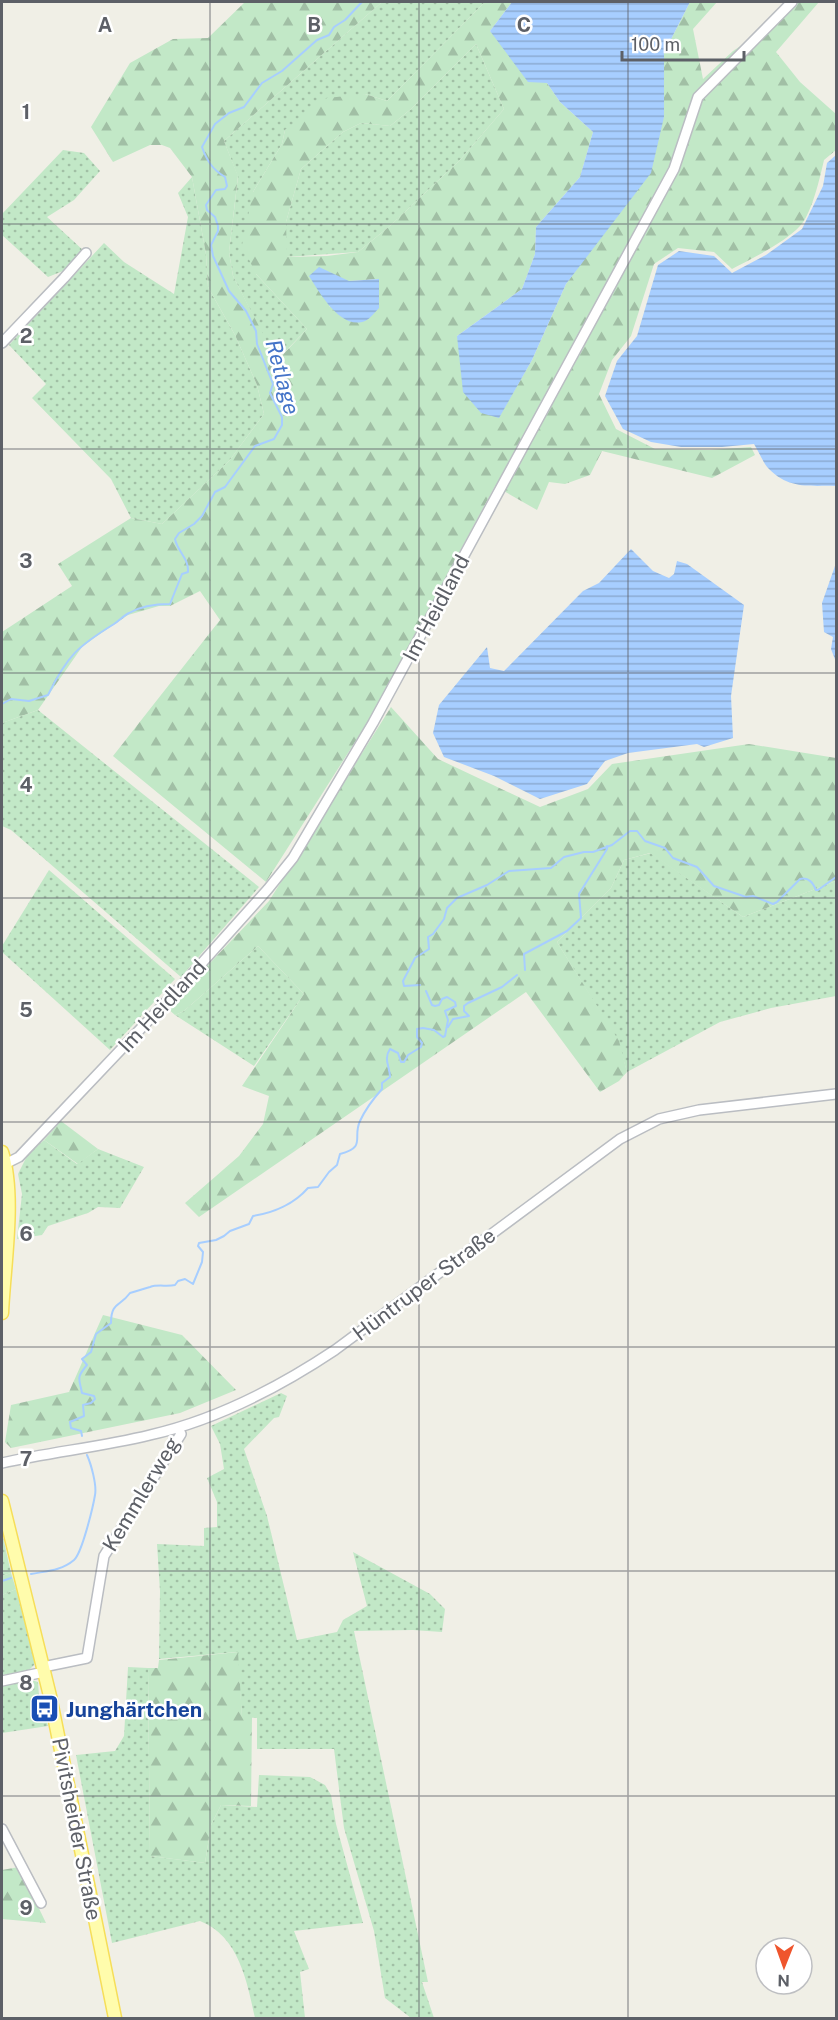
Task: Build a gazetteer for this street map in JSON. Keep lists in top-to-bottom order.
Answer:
{
  "streets": {
    "main road": ["Pivitsheider Straße"],
    "street": ["Im Heidland", "Hüntruper Straße", "Kemmlerweg"]
  },
  "crossings": [
    ["Hüntruper Straße", "Kemmlerweg"],
    ["Kemmlerweg", "Pivitsheider Straße"]
  ],
  "water": ["Retlage"],
  "places": {
    "bus stop": ["Junghärtchen"]
  },
  "scale_bar": "100 m",
  "north": "bottom",
  "grid": {
    "columns": ["A", "B", "C"],
    "rows": [
      "1",
      "2",
      "3",
      "4",
      "5",
      "6",
      "7",
      "8",
      "9"
    ]
  }
}
